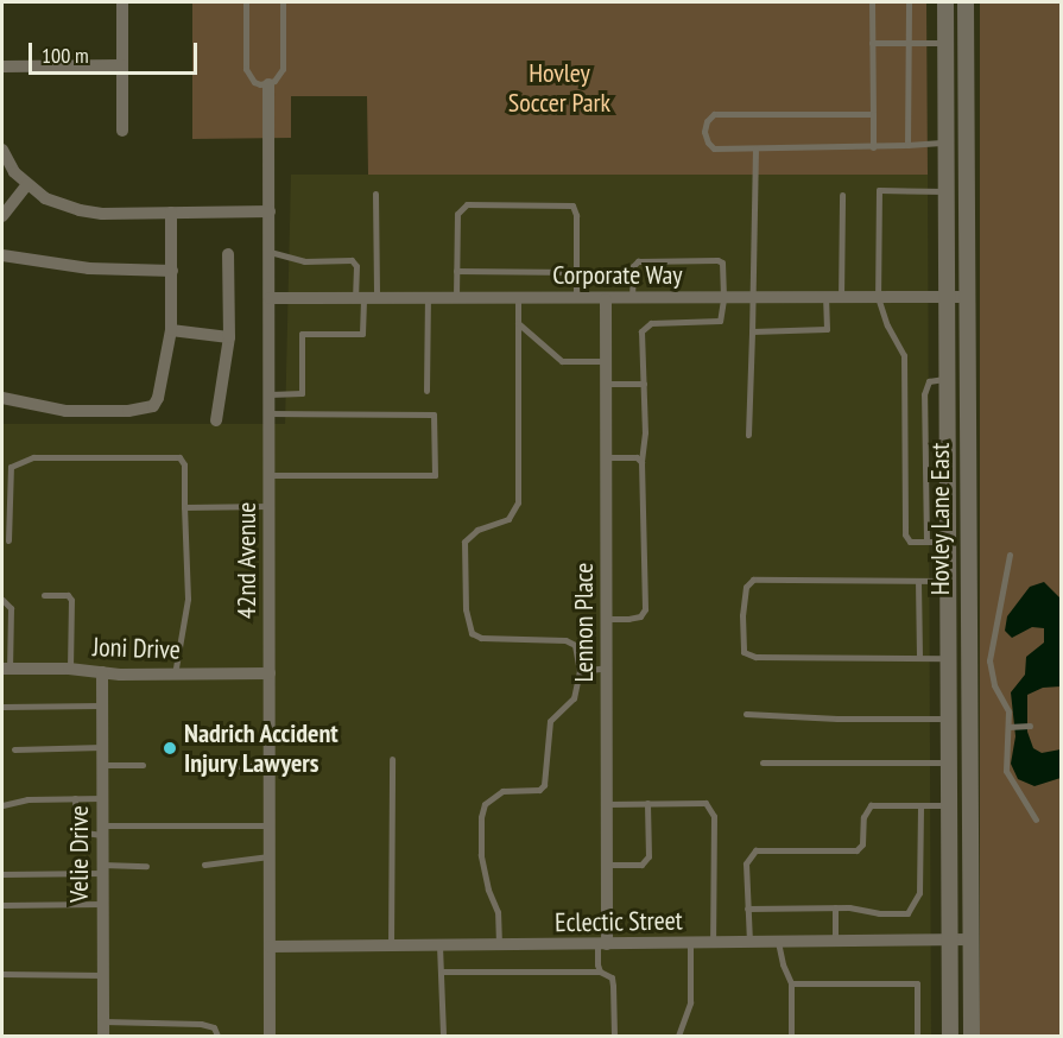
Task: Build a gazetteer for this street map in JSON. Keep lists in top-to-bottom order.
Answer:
{
  "streets": {
    "street": [
      "Corporate Way",
      "Hovley Lane East",
      "42nd Avenue",
      "Lennon Place",
      "Joni Drive",
      "Velie Drive",
      "Eclectic Street"
    ]
  },
  "crossings": [
    ["Corporate Way", "Hovley Lane East"],
    ["Corporate Way", "42nd Avenue"],
    ["Corporate Way", "Lennon Place"],
    ["Hovley Lane East", "Eclectic Street"],
    ["42nd Avenue", "Joni Drive"],
    ["42nd Avenue", "Eclectic Street"],
    ["Lennon Place", "Eclectic Street"],
    ["Joni Drive", "Velie Drive"]
  ],
  "parks": ["Hovley Soccer Park"],
  "places": ["Nadrich Accident Injury Lawyers"],
  "scale_bar": "100 m"
}
